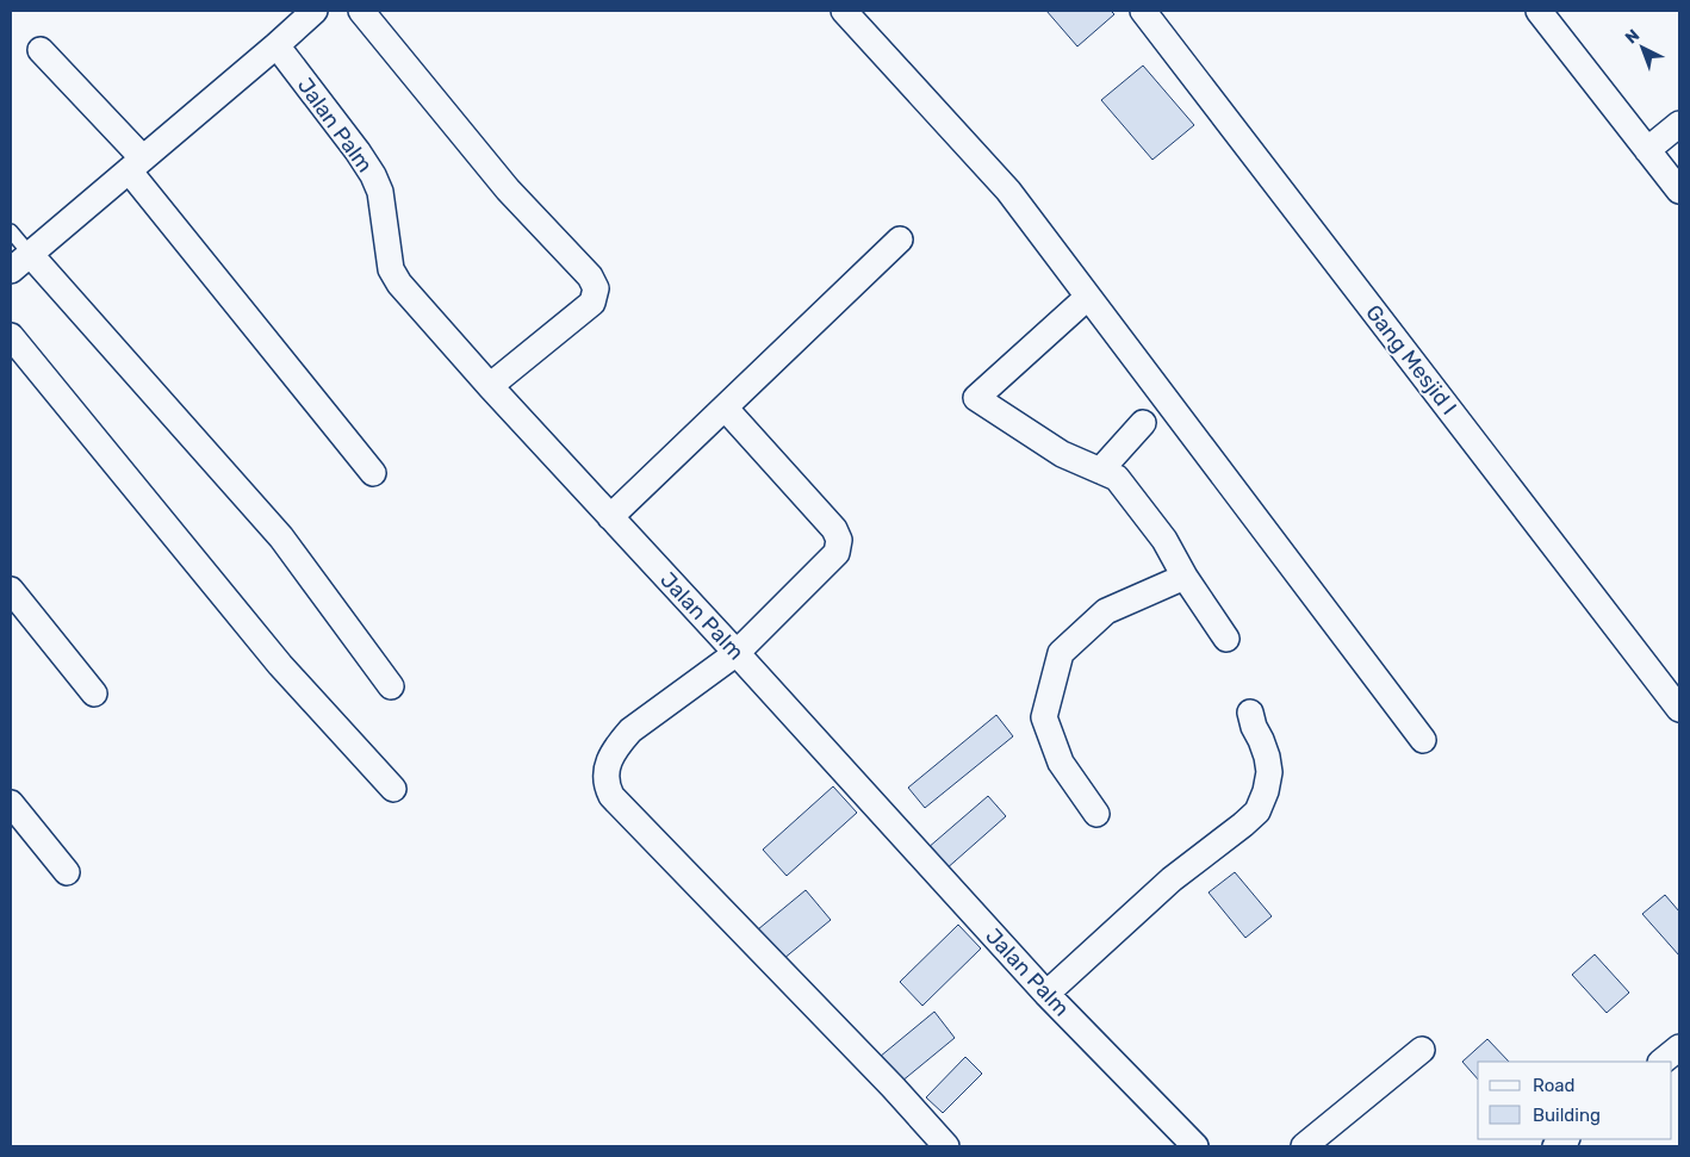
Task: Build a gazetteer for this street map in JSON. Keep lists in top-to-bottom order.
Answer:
{
  "streets": {
    "street": ["Jalan Palm", "Gang Mesjid I"]
  },
  "legend": ["Road", "Building"],
  "north": "top left"
}
